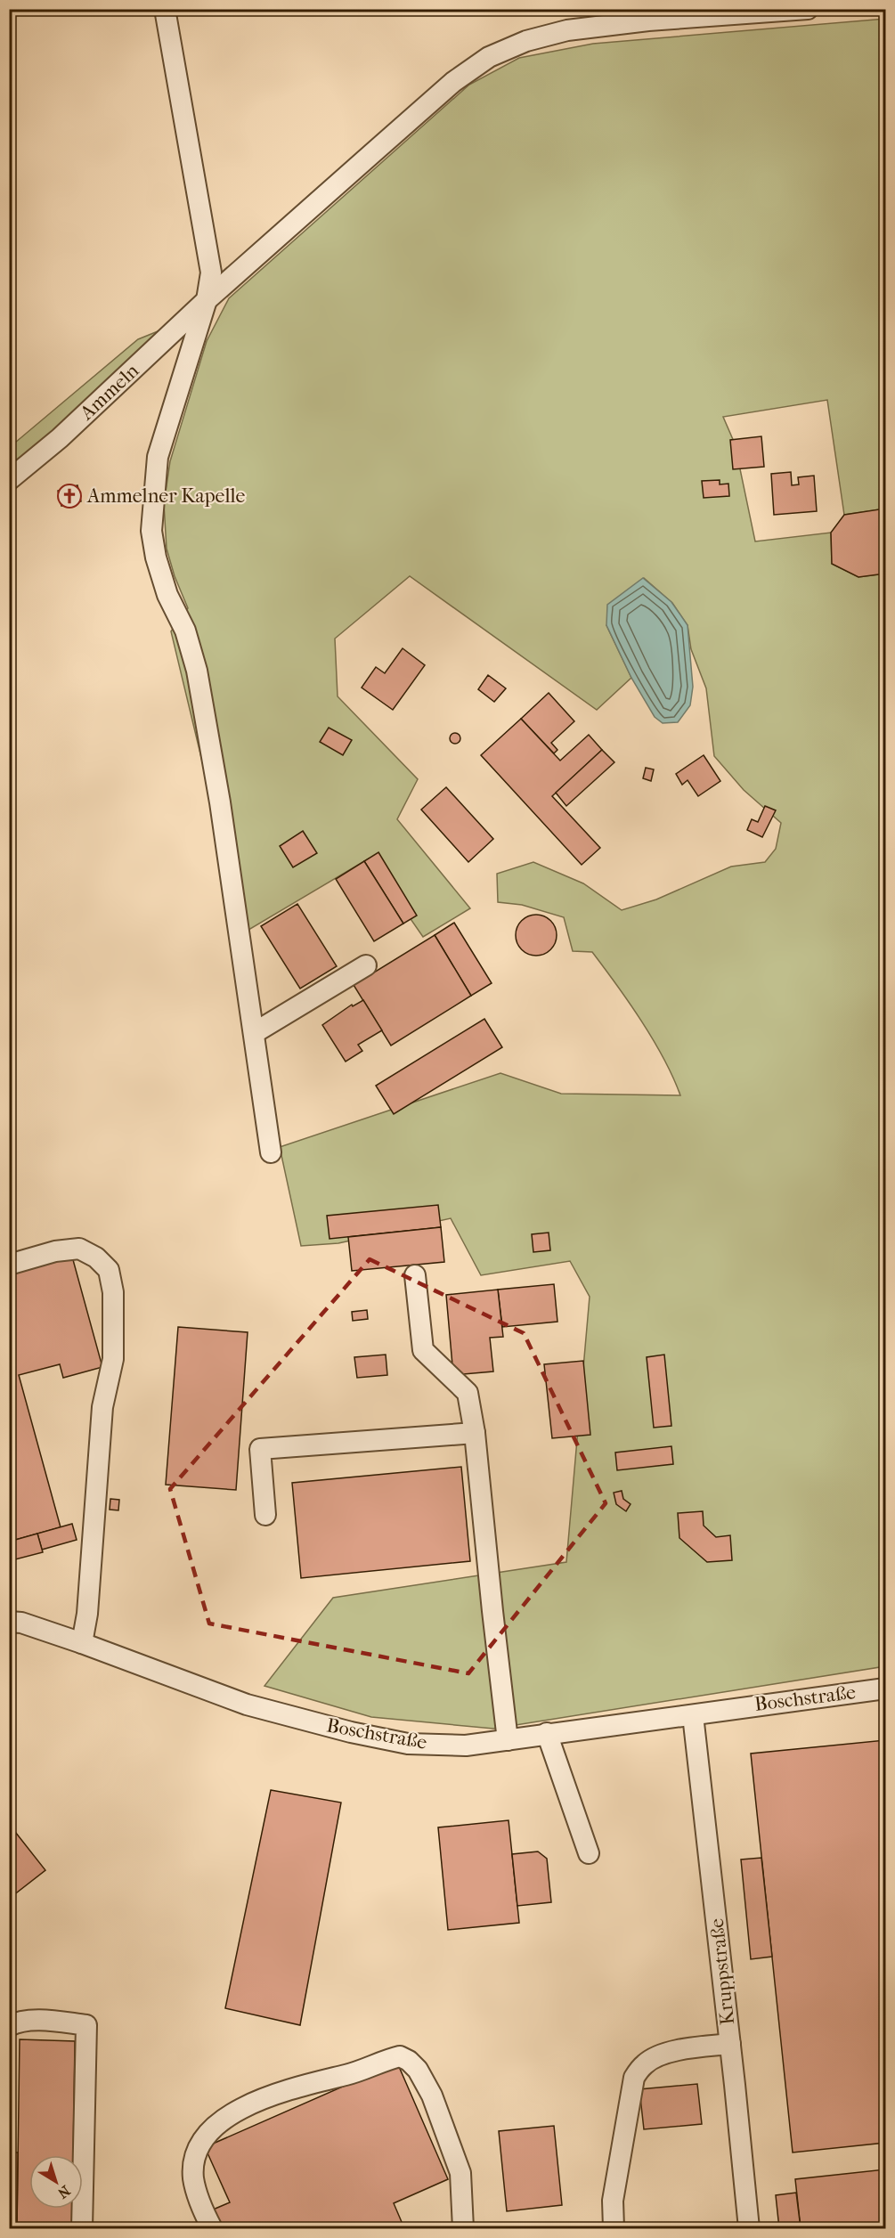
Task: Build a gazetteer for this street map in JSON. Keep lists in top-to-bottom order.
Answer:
{
  "streets": {
    "street": ["Ammeln", "Boschstraße", "Kruppstraße"]
  },
  "crossings": [
    ["Boschstraße", "Kruppstraße"]
  ],
  "places": {
    "church": ["Ammelner Kapelle"]
  },
  "north": "bottom right"
}
